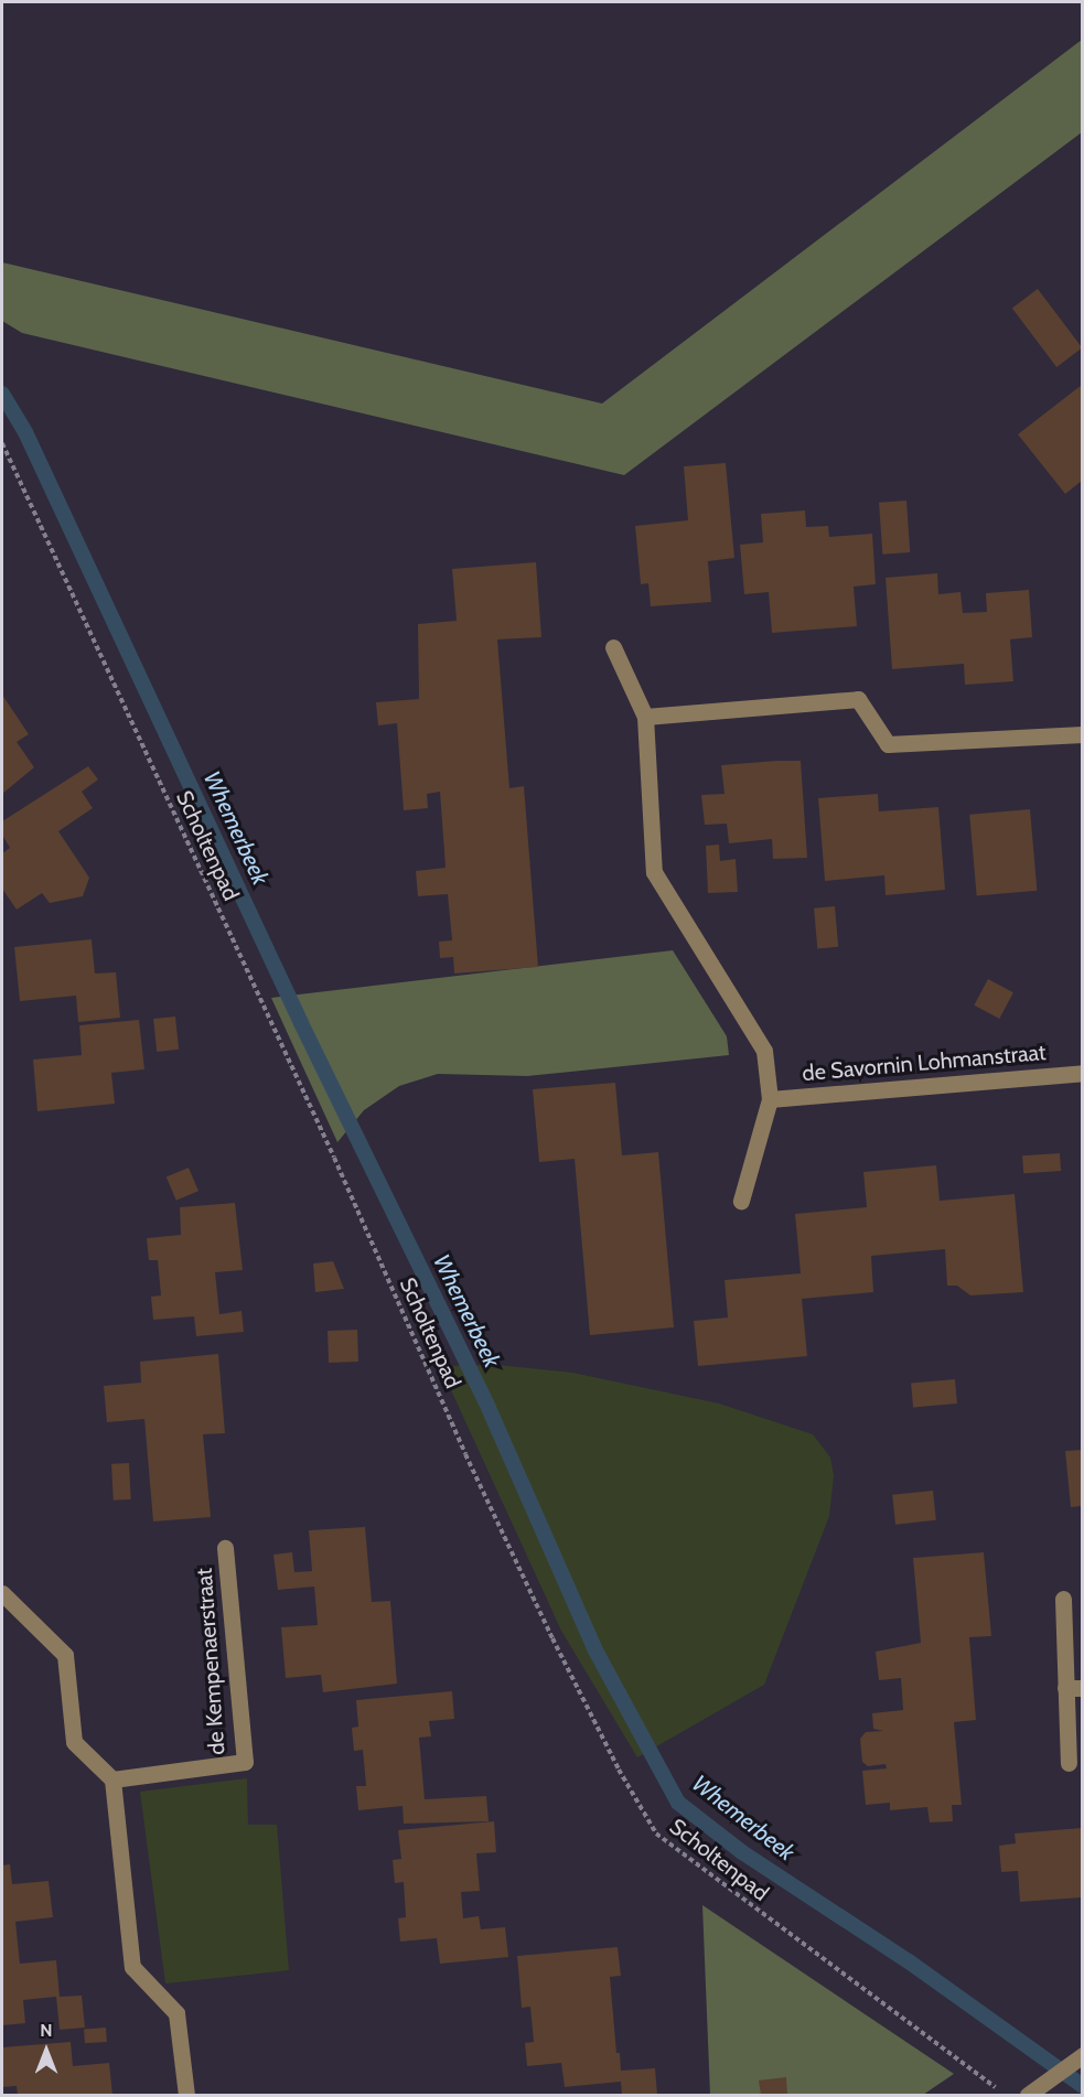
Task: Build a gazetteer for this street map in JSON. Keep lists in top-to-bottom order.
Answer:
{
  "streets": {
    "street": ["de Savornin Lohmanstraat", "de Kempenaerstraat"],
    "path": ["Scholtenpad"]
  },
  "water": ["Whemerbeek"],
  "north": "top"
}
